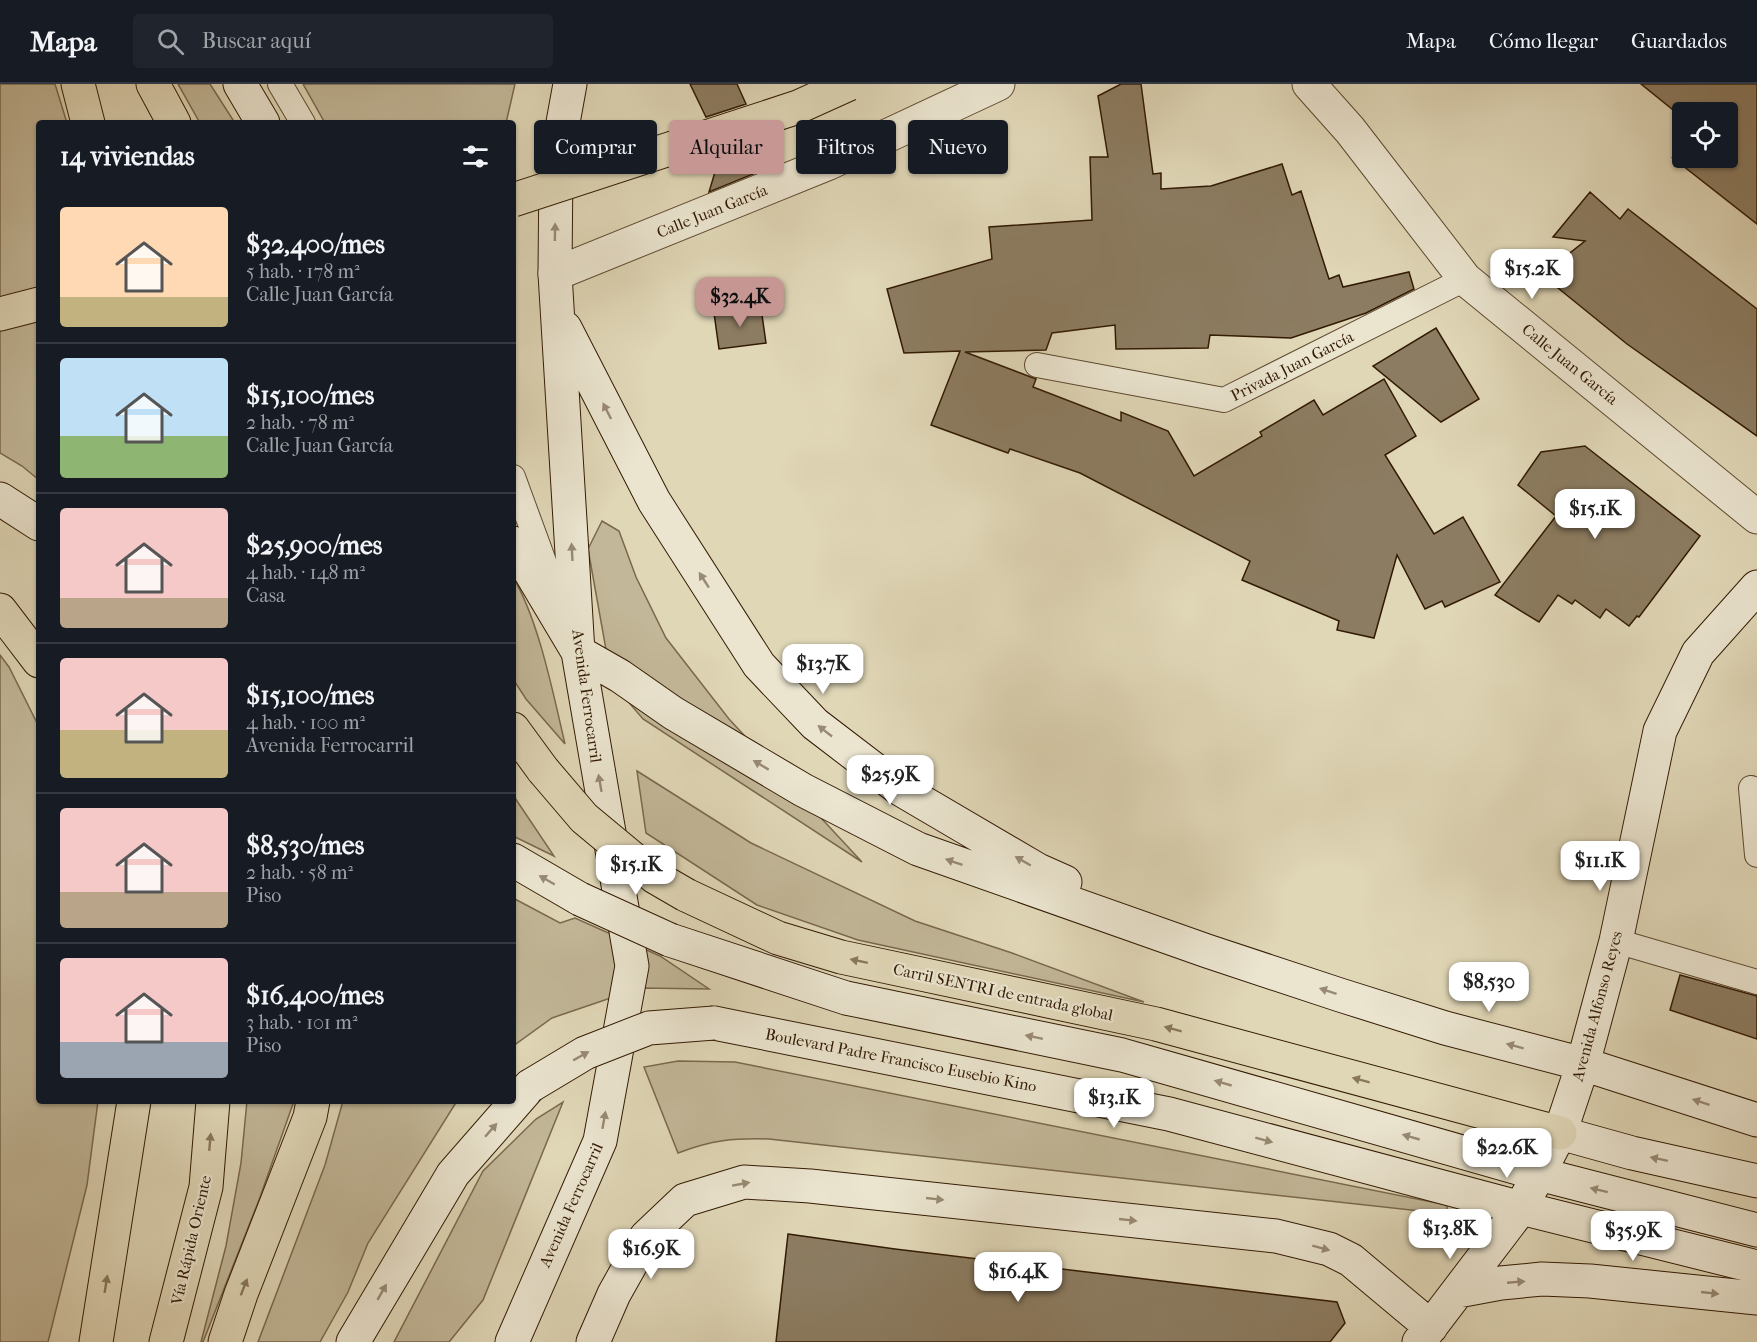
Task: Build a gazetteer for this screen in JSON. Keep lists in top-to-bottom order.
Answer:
{
  "streets": {
    "highway": ["Carril SENTRI de entrada global", "Vía Rápida Oriente"],
    "main road": [
      "Calle Juan García",
      "Avenida Ferrocarril",
      "Avenida Alfonso Reyes",
      "Boulevard Padre Francisco Eusebio Kino"
    ],
    "lane": ["Privada Juan García"]
  },
  "crossings": [
    ["Calle Juan García", "Privada Juan García"],
    ["Calle Juan García", "Avenida Ferrocarril"],
    ["Carril SENTRI de entrada global", "Avenida Alfonso Reyes"],
    ["Avenida Alfonso Reyes", "Boulevard Padre Francisco Eusebio Kino"]
  ],
  "one_way": ["Avenida Ferrocarril", "Carril SENTRI de entrada global"],
  "page": {
    "header": "Mapa",
    "search": "Buscar aquí",
    "nav": ["Mapa", "Cómo llegar", "Guardados"],
    "chip": [
      "Comprar",
      "Alquilar",
      "Filtros",
      "Nuevo"
    ],
    "heading": "14 viviendas",
    "list": [
      {
        "name": "$32,400/mes",
        "note": "5 hab. · 178 m² · Calle Juan García"
      },
      {
        "name": "$15,100/mes",
        "note": "2 hab. · 78 m² · Calle Juan García"
      },
      {
        "name": "$25,900/mes",
        "note": "4 hab. · 148 m² · Casa"
      },
      {
        "name": "$15,100/mes",
        "note": "4 hab. · 100 m² · Avenida Ferrocarril"
      },
      {
        "name": "$8,530/mes",
        "note": "2 hab. · 58 m² · Piso"
      },
      {
        "name": "$16,400/mes",
        "note": "3 hab. · 101 m² · Piso"
      }
    ],
    "price": [
      "$15.2K",
      "$32.4K",
      "$15.1K",
      "$13.7K",
      "$25.9K",
      "$11.1K",
      "$15.1K",
      "$8,530",
      "$13.1K",
      "$22.6K",
      "$13.8K",
      "$35.9K",
      "$16.9K",
      "$16.4K"
    ]
  }
}
